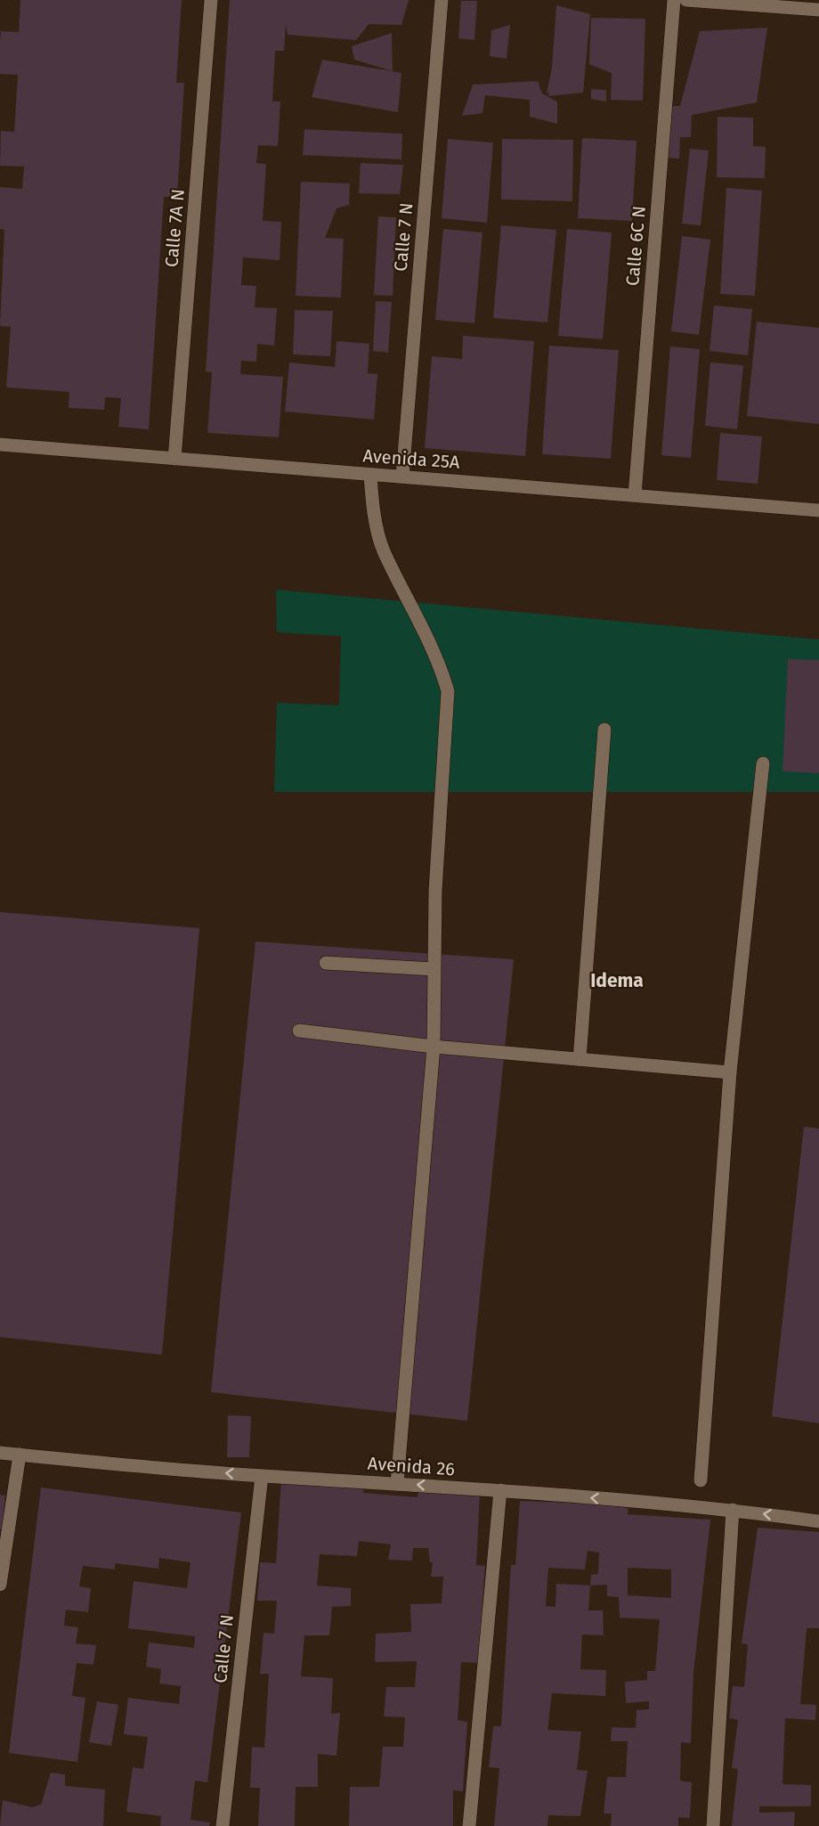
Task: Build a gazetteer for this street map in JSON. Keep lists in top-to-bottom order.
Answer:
{
  "streets": {
    "street": [
      "Calle 7A N",
      "Calle 7 N",
      "Calle 6C N",
      "Avenida 25A",
      "Avenida 26"
    ]
  },
  "crossings": [
    ["Calle 7A N", "Avenida 25A"],
    ["Calle 7 N", "Avenida 25A"],
    ["Calle 7 N", "Avenida 26"],
    ["Calle 6C N", "Avenida 25A"]
  ],
  "one_way": ["Avenida 26"],
  "districts": ["Idema"]
}
